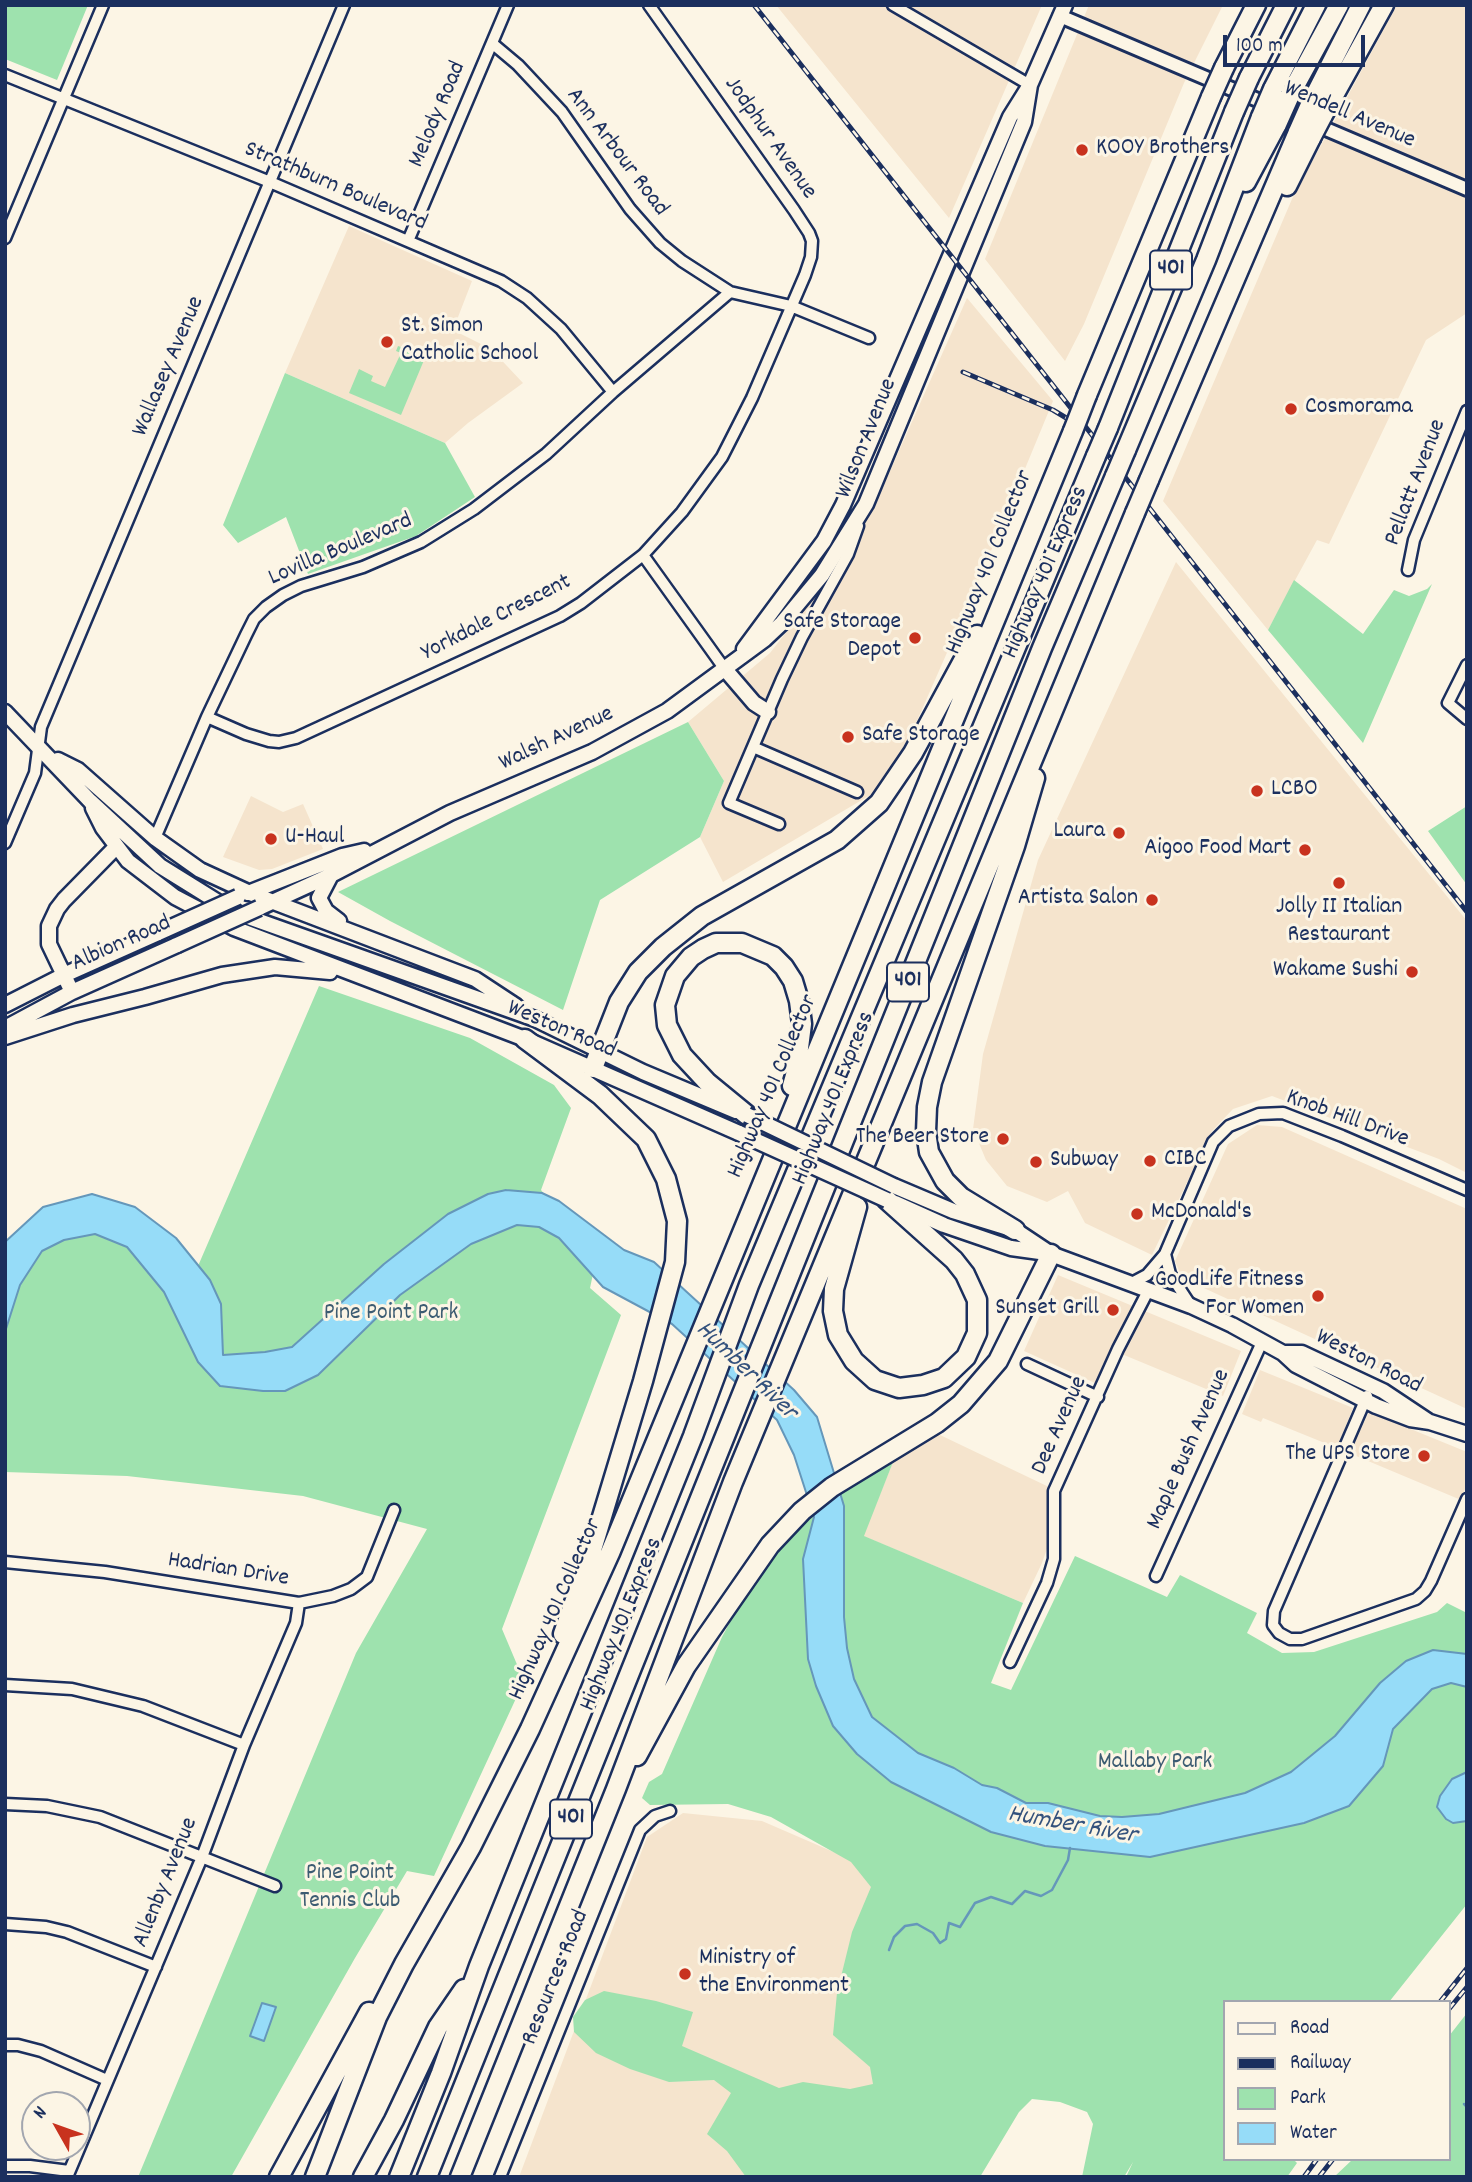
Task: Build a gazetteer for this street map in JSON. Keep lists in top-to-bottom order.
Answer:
{
  "streets": {
    "highway": ["401", "Highway 401 Collector", "Highway 401 Express"],
    "main road": [
      "Wilson Avenue",
      "Walsh Avenue",
      "Albion Road",
      "Weston Road"
    ],
    "street": [
      "Melody Road",
      "Wendell Avenue",
      "Jodphur Avenue",
      "Ann Arbour Road",
      "Strathburn Boulevard",
      "Wallasey Avenue",
      "Pellatt Avenue",
      "Lovilla Boulevard",
      "Yorkdale Crescent",
      "Knob Hill Drive",
      "Dee Avenue",
      "Maple Bush Avenue",
      "Hadrian Drive",
      "Allenby Avenue",
      "Resources Road"
    ]
  },
  "crossings": [
    ["Melody Road", "Ann Arbour Road"],
    ["Melody Road", "Strathburn Boulevard"],
    ["Wendell Avenue", "Wilson Avenue"],
    ["Jodphur Avenue", "Ann Arbour Road"],
    ["Jodphur Avenue", "Yorkdale Crescent"],
    ["Ann Arbour Road", "Lovilla Boulevard"],
    ["Ann Arbour Road", "Yorkdale Crescent"],
    ["Strathburn Boulevard", "Wallasey Avenue"],
    ["Strathburn Boulevard", "Lovilla Boulevard"],
    ["Wallasey Avenue", "Weston Road"],
    ["Wilson Avenue", "Walsh Avenue"],
    ["Lovilla Boulevard", "Yorkdale Crescent"],
    ["Walsh Avenue", "Albion Road"],
    ["Weston Road", "Knob Hill Drive"],
    ["Weston Road", "Dee Avenue"],
    ["Weston Road", "Maple Bush Avenue"],
    ["Hadrian Drive", "Allenby Avenue"]
  ],
  "water": ["Humber River"],
  "parks": ["Pine Point Park", "Mallaby Park", "Pine Point Tennis Club"],
  "places": [
    "KOOY Brothers",
    "St. Simon Catholic School",
    "Cosmorama",
    "Safe Storage Depot",
    "Safe Storage",
    "LCBO",
    "Laura",
    "U-Haul",
    "Aigoo Food Mart",
    "Jolly II Italian Restaurant",
    "Artista Salon",
    "Wakame Sushi",
    "The Beer Store",
    "CIBC",
    "Subway",
    "McDonald's",
    "GoodLife Fitness For Women",
    "Sunset Grill",
    "The UPS Store",
    "Ministry of the Environment"
  ],
  "legend": [
    "Road",
    "Railway",
    "Park",
    "Water"
  ],
  "scale_bar": "100 m",
  "north": "top left"
}
